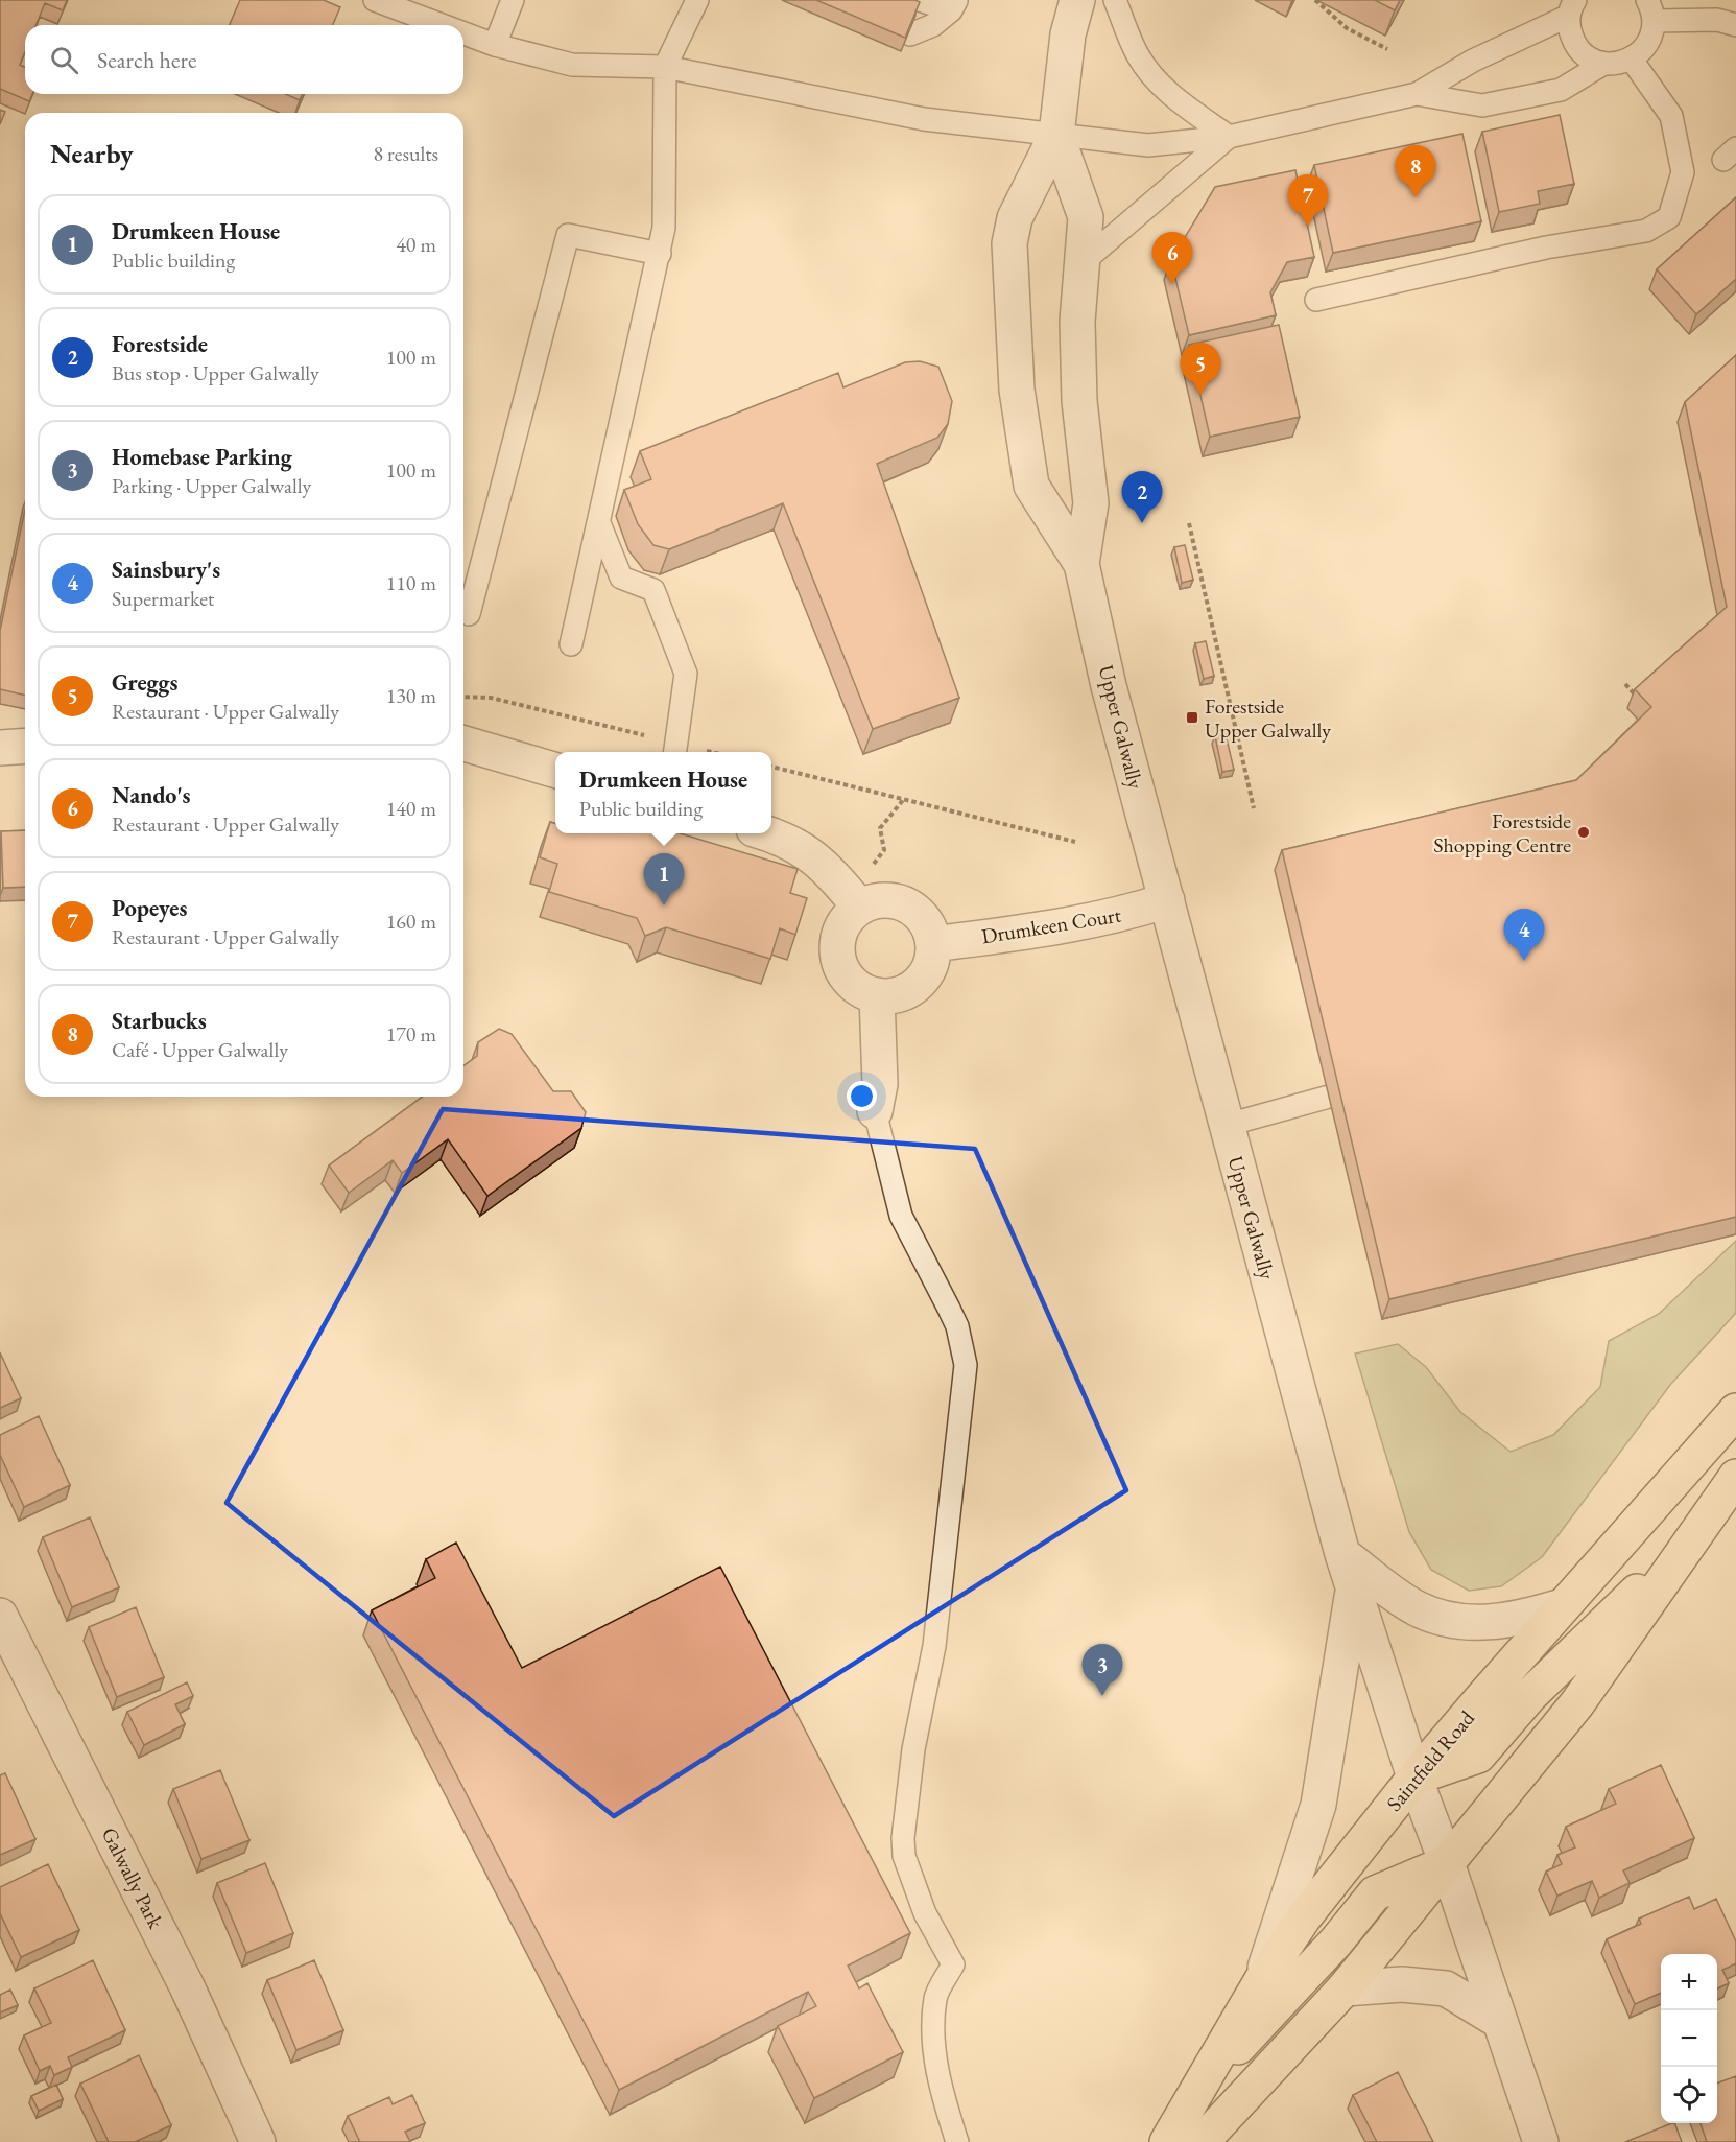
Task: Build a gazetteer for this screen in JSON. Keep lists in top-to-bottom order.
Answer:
{
  "streets": {
    "main road": ["Saintfield Road"],
    "street": ["Upper Galwally", "Drumkeen Court", "Galwally Park"]
  },
  "crossings": [
    ["Upper Galwally", "Drumkeen Court"],
    ["Upper Galwally", "Saintfield Road"]
  ],
  "places": {
    "transit": ["Forestside Upper Galwally"],
    "other": ["Forestside Shopping Centre"]
  },
  "page": {
    "search": "Search here",
    "heading": ["Nearby", "8 results"],
    "pins": [
      "8",
      "7",
      "6",
      "5",
      "2",
      "1",
      "4",
      "3"
    ],
    "list": [
      {
        "mark": "1",
        "name": "Drumkeen House",
        "note": "Public building",
        "value": "40 m"
      },
      {
        "mark": "2",
        "name": "Forestside",
        "note": "Bus stop · Upper Galwally",
        "value": "100 m"
      },
      {
        "mark": "3",
        "name": "Homebase Parking",
        "note": "Parking · Upper Galwally",
        "value": "100 m"
      },
      {
        "mark": "4",
        "name": "Sainsbury's",
        "note": "Supermarket",
        "value": "110 m"
      },
      {
        "mark": "5",
        "name": "Greggs",
        "note": "Restaurant · Upper Galwally",
        "value": "130 m"
      },
      {
        "mark": "6",
        "name": "Nando's",
        "note": "Restaurant · Upper Galwally",
        "value": "140 m"
      },
      {
        "mark": "7",
        "name": "Popeyes",
        "note": "Restaurant · Upper Galwally",
        "value": "160 m"
      },
      {
        "mark": "8",
        "name": "Starbucks",
        "note": "Café · Upper Galwally",
        "value": "170 m"
      }
    ],
    "popup": ["Drumkeen House", "Public building"],
    "map_buttons": ["+", "−"]
  }
}
